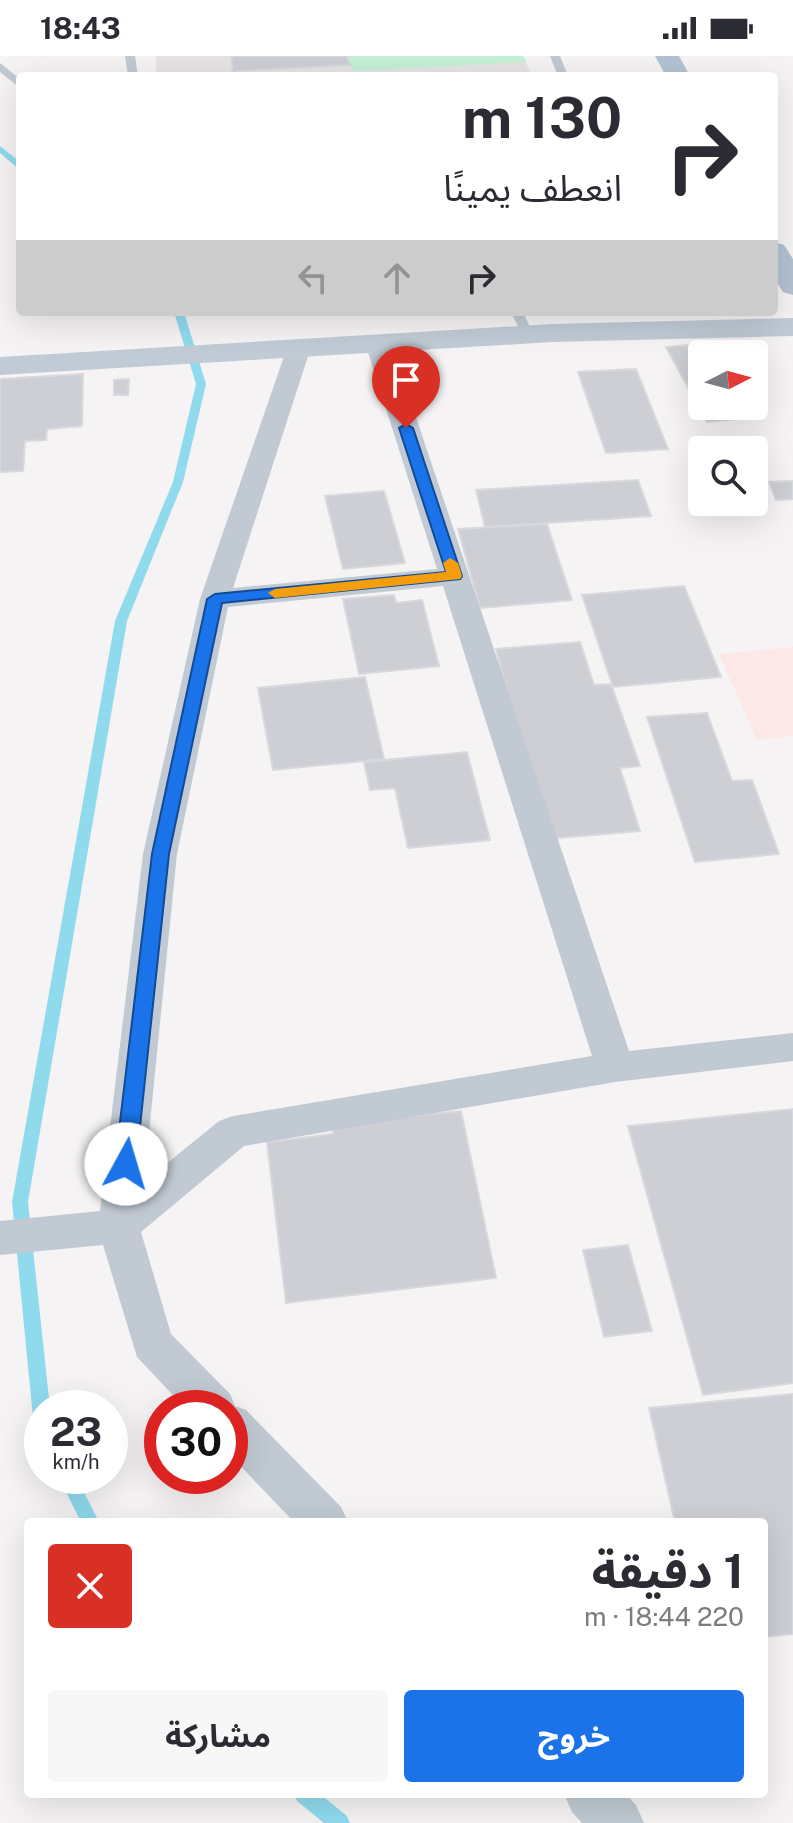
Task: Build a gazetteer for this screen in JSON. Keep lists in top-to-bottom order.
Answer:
{
  "north": "right",
  "page": {
    "status": "18:43",
    "turn": ["130 m", "انعطف يمينًا"],
    "speed": "23 km/h",
    "limit": "30",
    "heading": ["1 دقيقة", "220 m · 18:44"],
    "buttons": ["خروج", "مشاركة"]
  }
}
